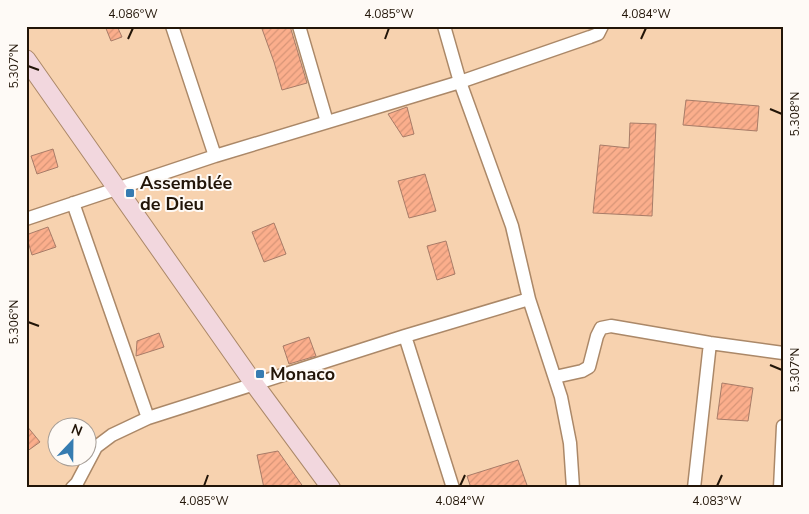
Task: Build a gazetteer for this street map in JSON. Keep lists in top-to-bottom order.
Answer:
{
  "places": {
    "transit": ["Assemblée de Dieu", "Monaco"]
  },
  "north": "top",
  "coordinates": [
    "4.086°W",
    "4.085°W",
    "4.084°W",
    "5.307°N",
    "5.308°N",
    "5.306°N",
    "4.083°W"
  ]
}
